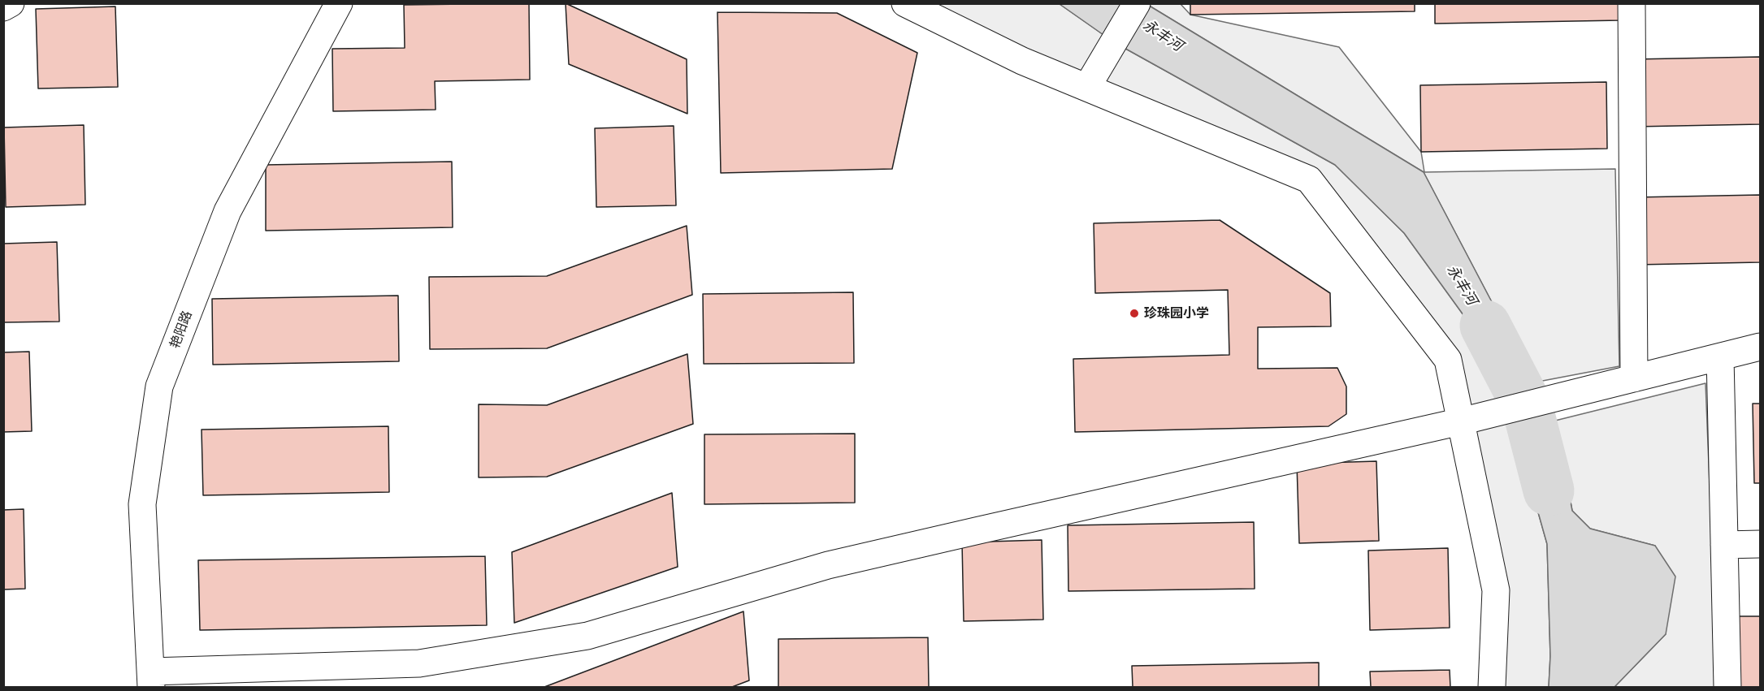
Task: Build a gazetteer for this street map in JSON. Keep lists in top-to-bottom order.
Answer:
{
  "streets": {
    "street": ["艳阳路"]
  },
  "water": ["永丰河"],
  "places": ["珍珠园小学"]
}
